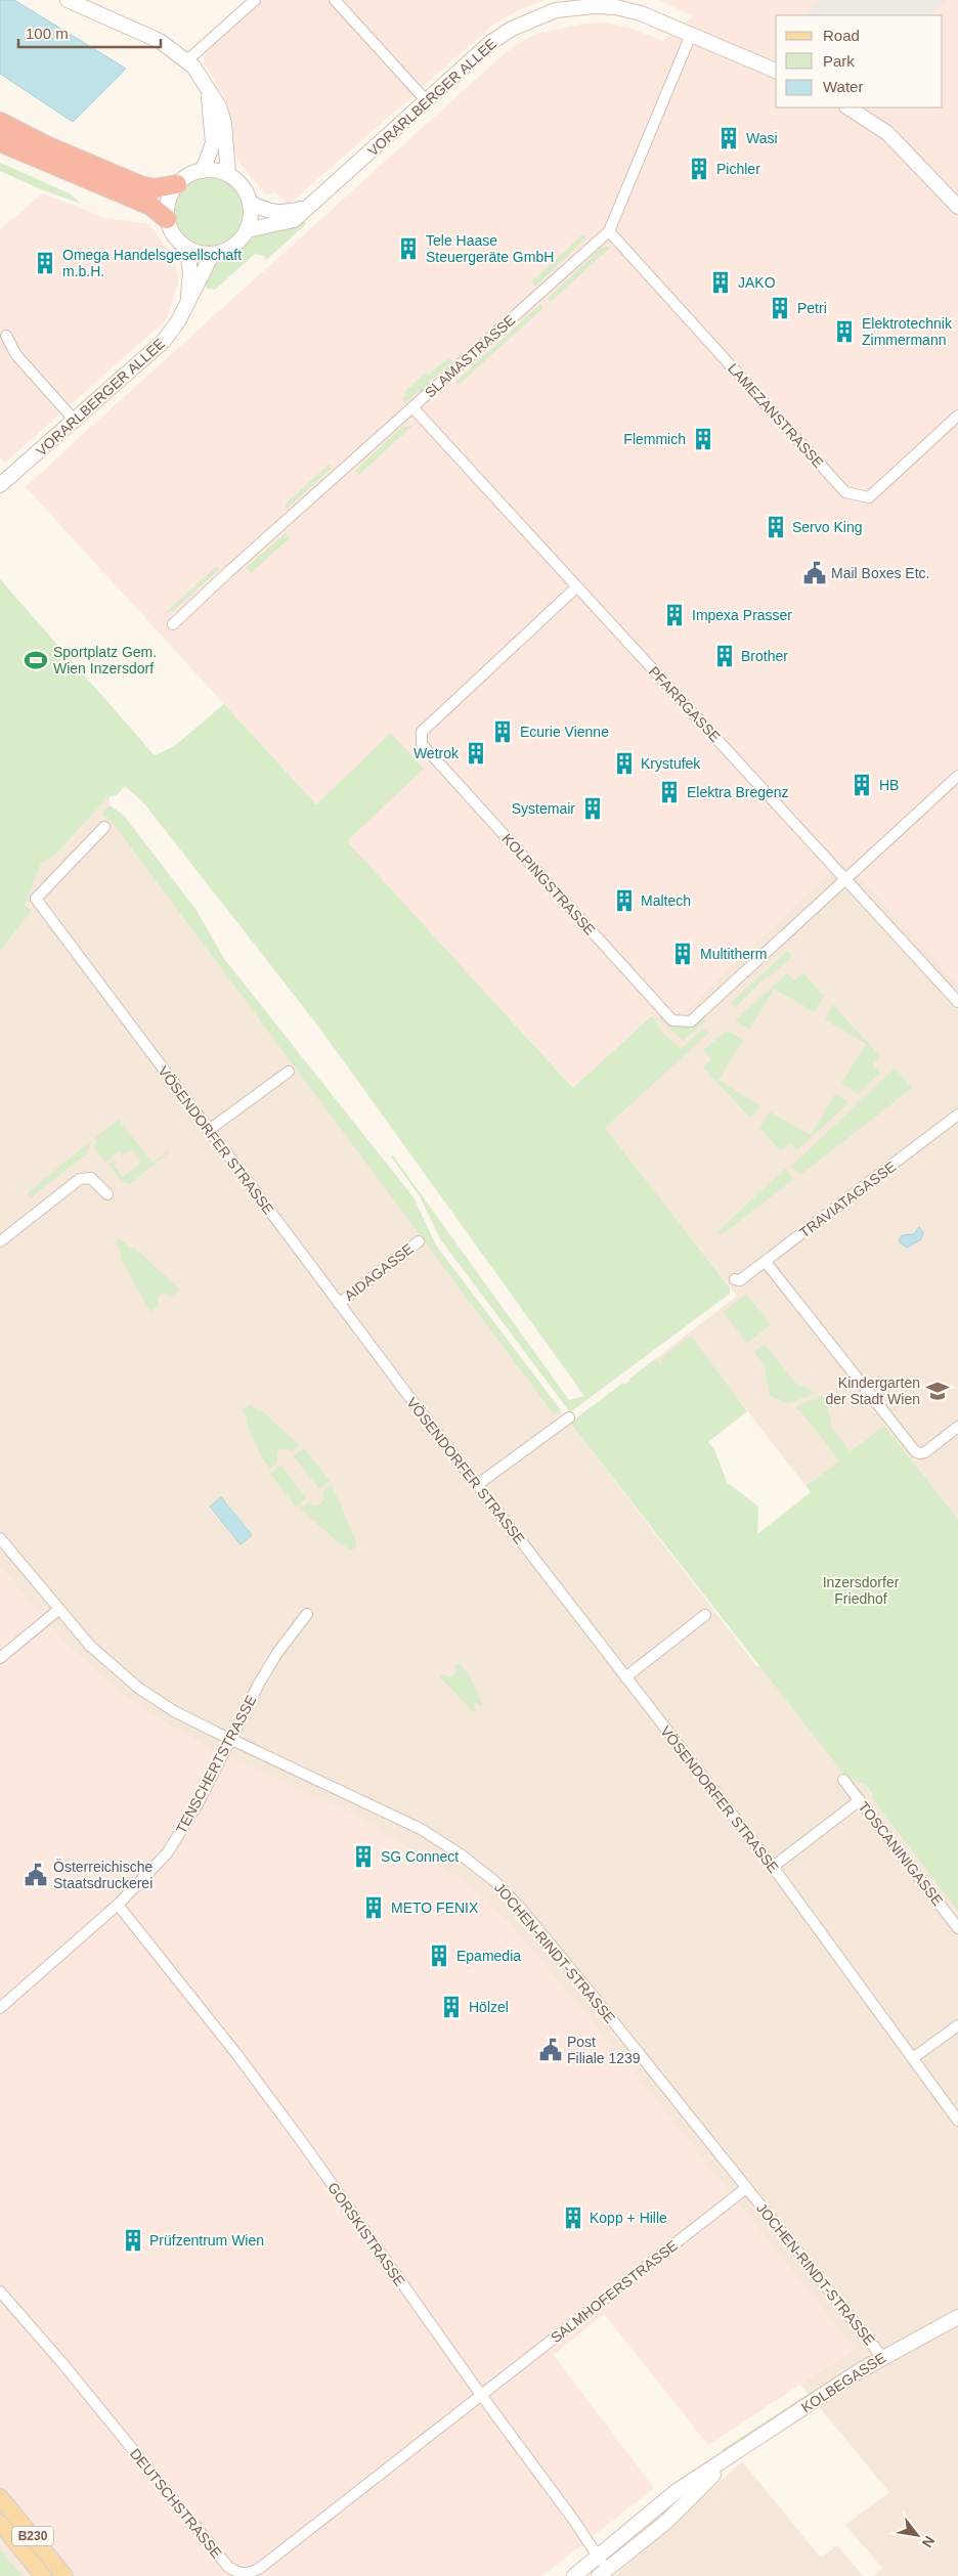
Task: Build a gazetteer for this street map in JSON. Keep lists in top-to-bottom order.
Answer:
{
  "streets": {
    "main road": ["VORARLBERGER ALLEE", "KOLBEGASSE", "B230"],
    "street": [
      "SLAMASTRASSE",
      "LAMEZANSTRASSE",
      "PFARRGASSE",
      "KOLPINGSTRASSE",
      "VÖSENDORFER STRASSE",
      "TRAVIATAGASSE",
      "AIDAGASSE",
      "TENSCHERTSTRASSE",
      "TOSCANINIGASSE",
      "JOCHEN-RINDT-STRASSE",
      "GORSKISTRASSE",
      "SALMHOFERSTRASSE",
      "DEUTSCHSTRASSE"
    ]
  },
  "crossings": [
    ["VORARLBERGER ALLEE", "SLAMASTRASSE"],
    ["SLAMASTRASSE", "LAMEZANSTRASSE"],
    ["SLAMASTRASSE", "PFARRGASSE"],
    ["PFARRGASSE", "KOLPINGSTRASSE"],
    ["VÖSENDORFER STRASSE", "AIDAGASSE"],
    ["TENSCHERTSTRASSE", "JOCHEN-RINDT-STRASSE"],
    ["TENSCHERTSTRASSE", "GORSKISTRASSE"],
    ["JOCHEN-RINDT-STRASSE", "SALMHOFERSTRASSE"],
    ["JOCHEN-RINDT-STRASSE", "KOLBEGASSE"],
    ["GORSKISTRASSE", "SALMHOFERSTRASSE"],
    ["GORSKISTRASSE", "KOLBEGASSE"],
    ["GORSKISTRASSE", "DEUTSCHSTRASSE"],
    ["SALMHOFERSTRASSE", "DEUTSCHSTRASSE"]
  ],
  "parks": ["Inzersdorfer Friedhof"],
  "places": {
    "building": [
      "Wasi",
      "Pichler",
      "Tele Haase Steuergeräte GmbH",
      "Omega Handelsgesellschaft m.b.H.",
      "JAKO",
      "Petri",
      "Elektrotechnik Zimmermann",
      "Flemmich",
      "Servo King",
      "Impexa Prasser",
      "Brother",
      "Ecurie Vienne",
      "Wetrok",
      "Krystufek",
      "HB",
      "Elektra Bregenz",
      "Systemair",
      "Maltech",
      "Multitherm",
      "SG Connect",
      "METO FENIX",
      "Epamedia",
      "Hölzel",
      "Kopp + Hille",
      "Prüfzentrum Wien"
    ],
    "public building": ["Mail Boxes Etc.", "Österreichische Staatsdruckerei", "Post Filiale 1239"],
    "sports": ["Sportplatz Gem. Wien Inzersdorf"],
    "school or university": ["Kindergarten der Stadt Wien"]
  },
  "legend": ["Road", "Park", "Water"],
  "scale_bar": "100 m",
  "north": "bottom right"
}
